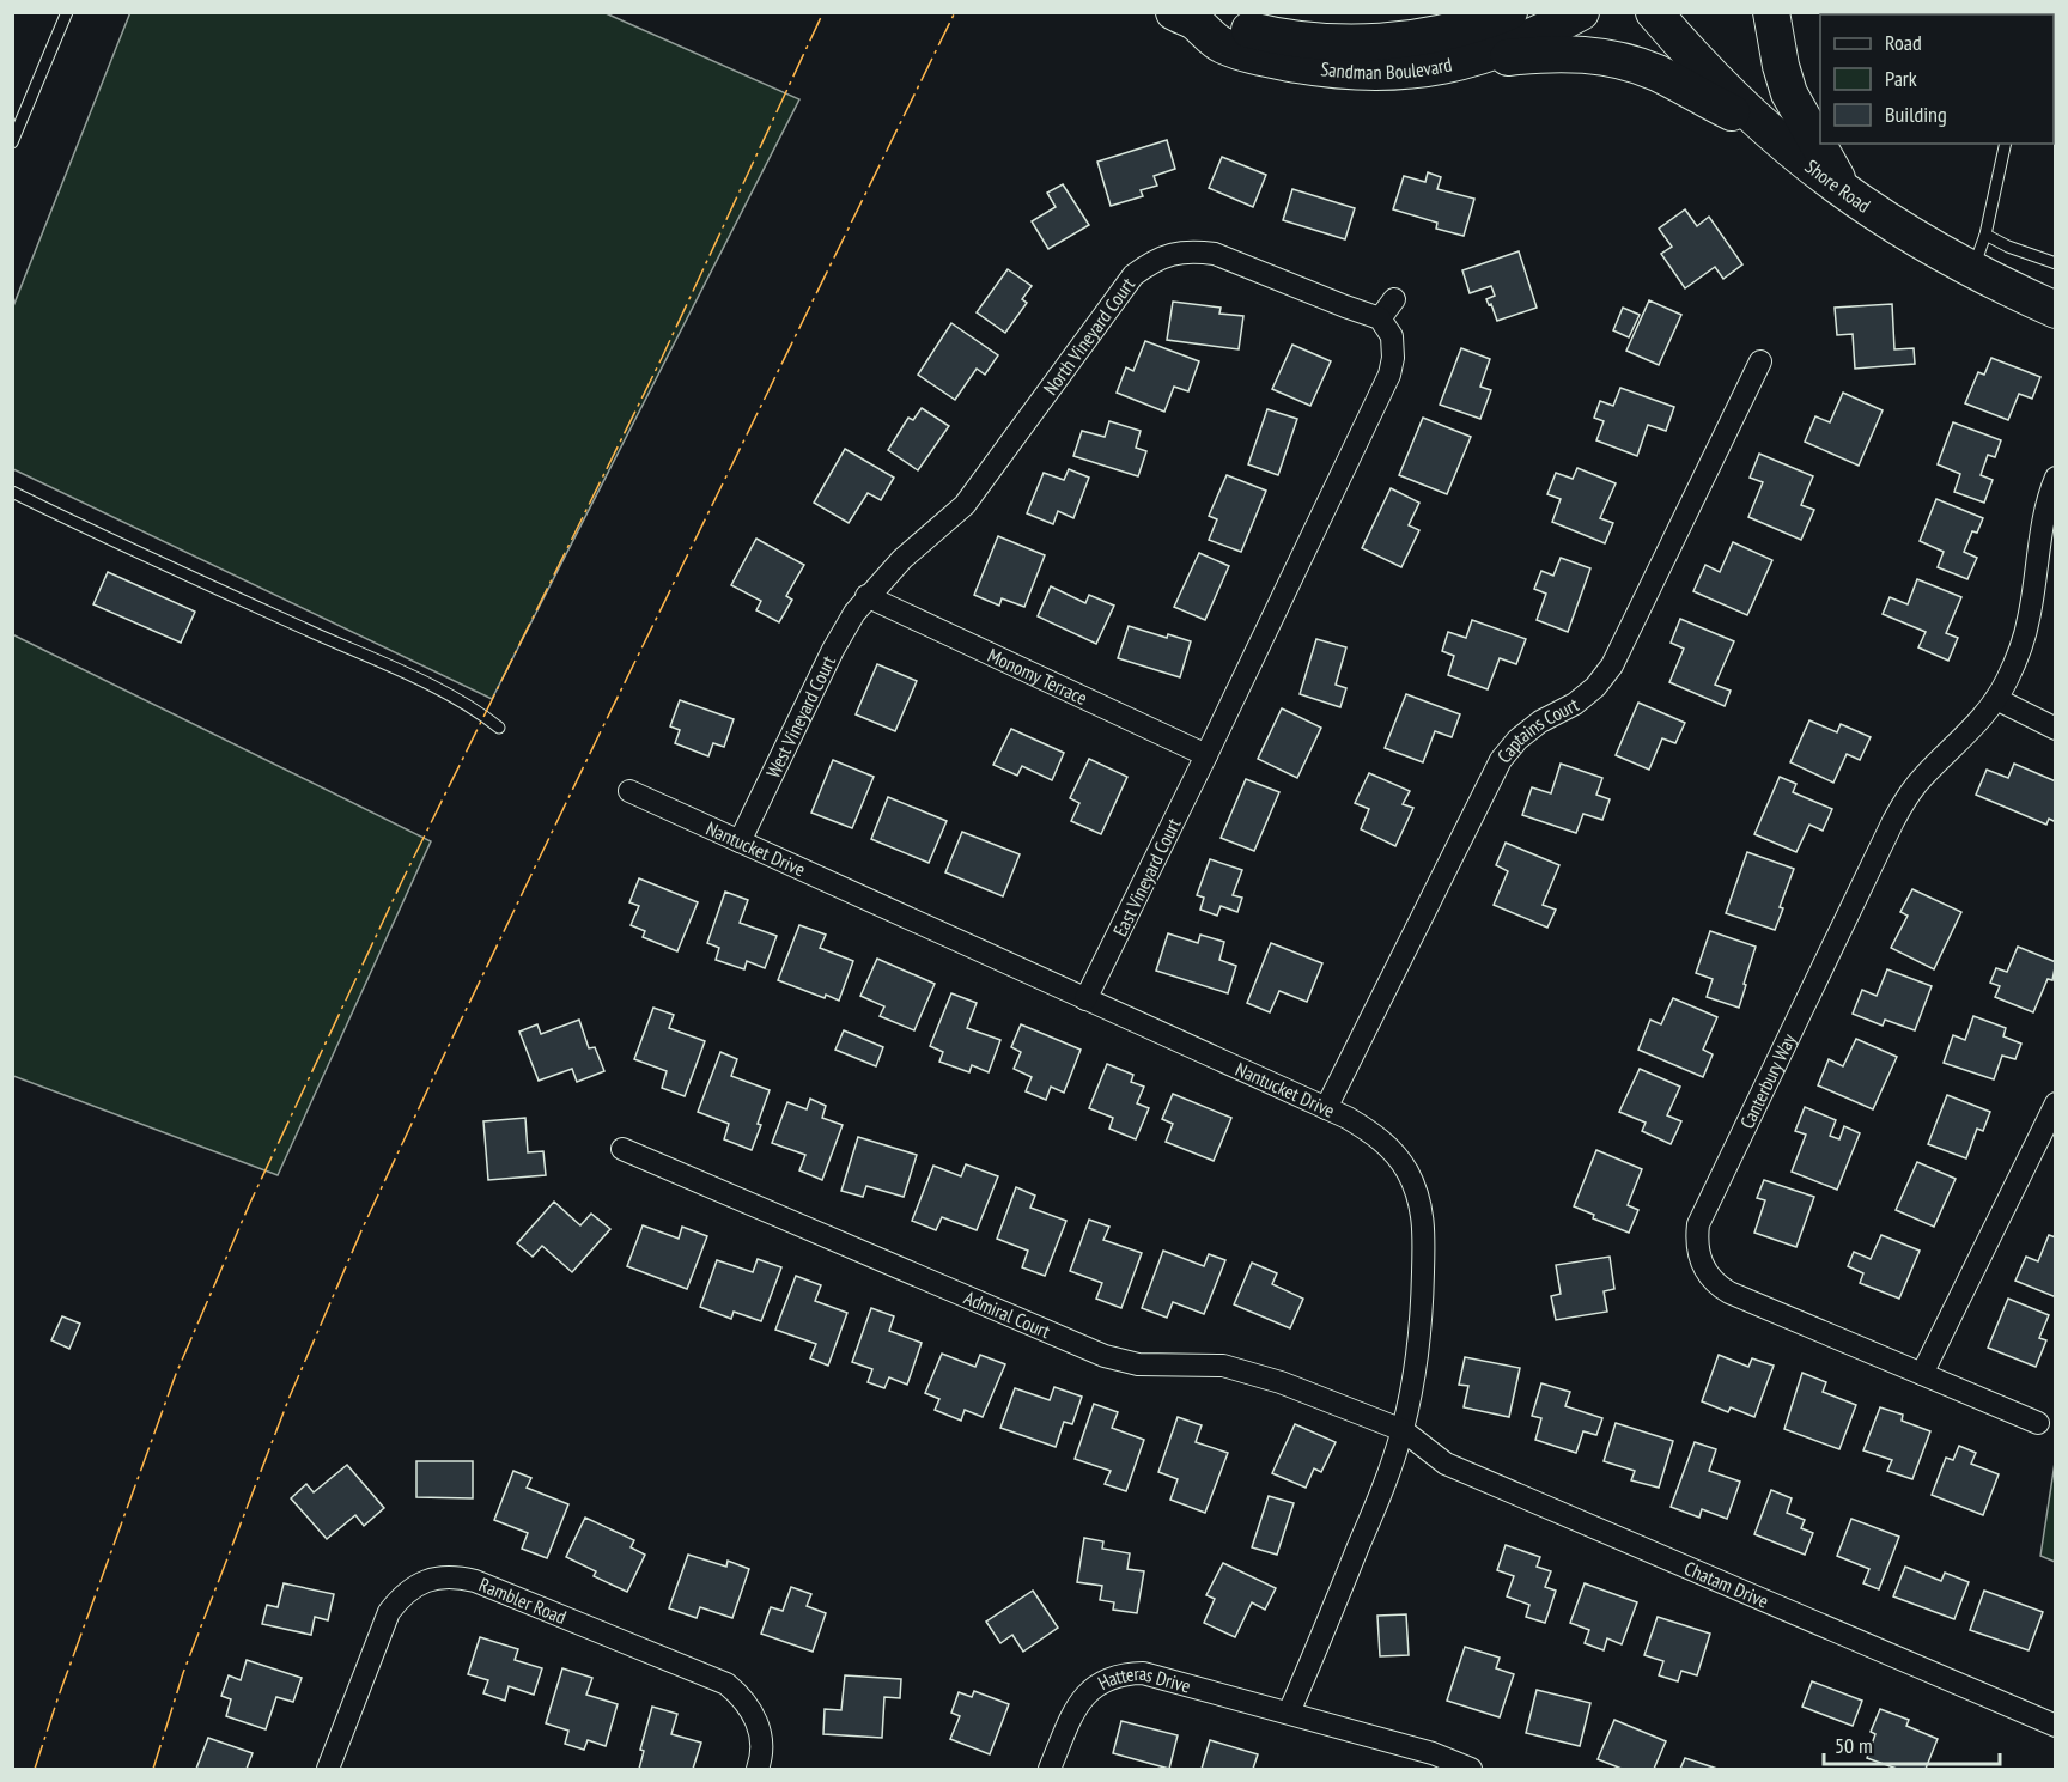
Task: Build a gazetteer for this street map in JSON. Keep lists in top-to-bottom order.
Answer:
{
  "streets": {
    "highway": ["Sandman Boulevard", "Shore Road"],
    "street": [
      "North Vineyard Court",
      "Monomy Terrace",
      "West Vineyard Court",
      "Captains Court",
      "Nantucket Drive",
      "East Vineyard Court",
      "Canterbury Way",
      "Admiral Court",
      "Chatam Drive",
      "Rambler Road",
      "Hatteras Drive"
    ]
  },
  "crossings": [
    ["North Vineyard Court", "Monomy Terrace"],
    ["North Vineyard Court", "West Vineyard Court"],
    ["Monomy Terrace", "West Vineyard Court"],
    ["Monomy Terrace", "East Vineyard Court"],
    ["West Vineyard Court", "Nantucket Drive"],
    ["Captains Court", "Nantucket Drive"],
    ["Nantucket Drive", "East Vineyard Court"],
    ["Nantucket Drive", "Admiral Court"],
    ["Nantucket Drive", "Chatam Drive"],
    ["Nantucket Drive", "Hatteras Drive"],
    ["Admiral Court", "Chatam Drive"]
  ],
  "legend": ["Road", "Park", "Building"],
  "scale_bar": "50 m"
}
